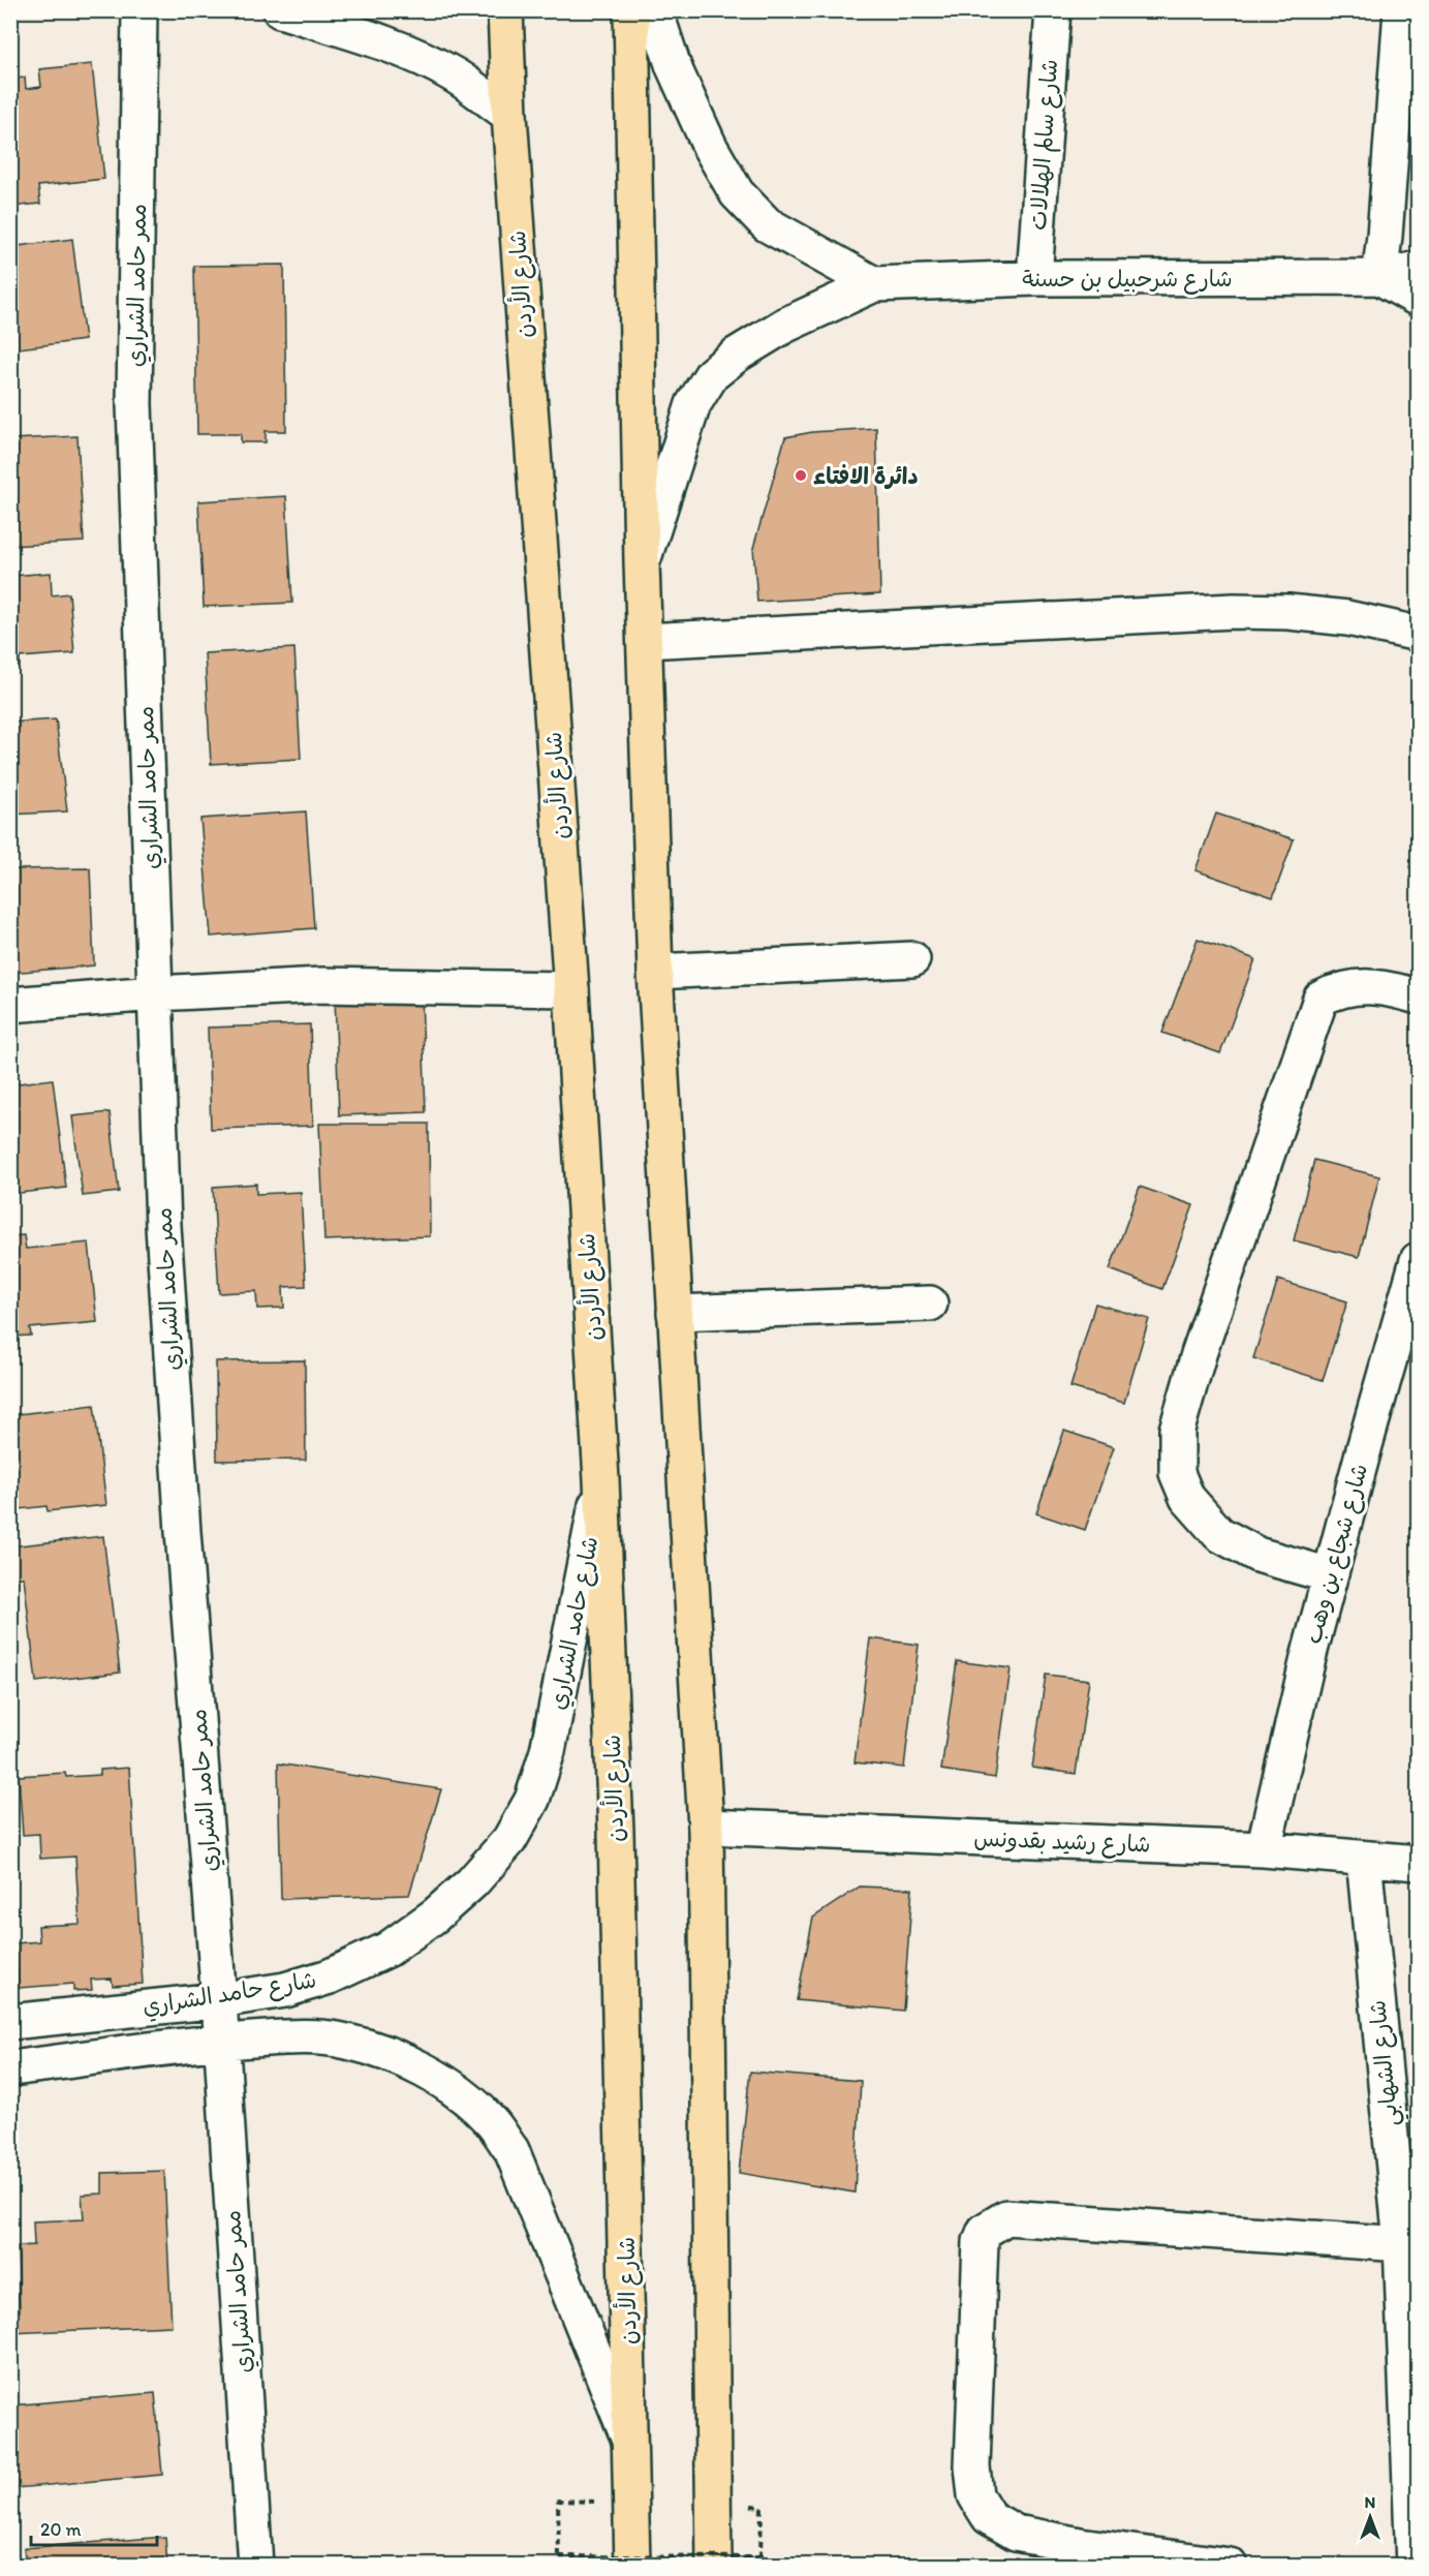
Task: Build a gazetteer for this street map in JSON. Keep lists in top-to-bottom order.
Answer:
{
  "streets": {
    "highway": ["شارع الأردن"],
    "street": [
      "شارع سالم الهلالات",
      "شارع شرحبيل بن حسنة",
      "ممر حامد الشراري",
      "شارع شجاع بن وهب",
      "شارع حامد الشراري",
      "شارع رشيد بقدونس",
      "شارع الشهابي"
    ]
  },
  "crossings": [
    ["شارع سالم الهلالات", "شارع شرحبيل بن حسنة"],
    ["شارع الأردن", "شارع حامد الشراري"],
    ["ممر حامد الشراري", "شارع حامد الشراري"],
    ["شارع شجاع بن وهب", "شارع رشيد بقدونس"],
    ["شارع رشيد بقدونس", "شارع الشهابي"]
  ],
  "places": ["دائرة الافتاء"],
  "scale_bar": "20 m",
  "north": "top"
}
